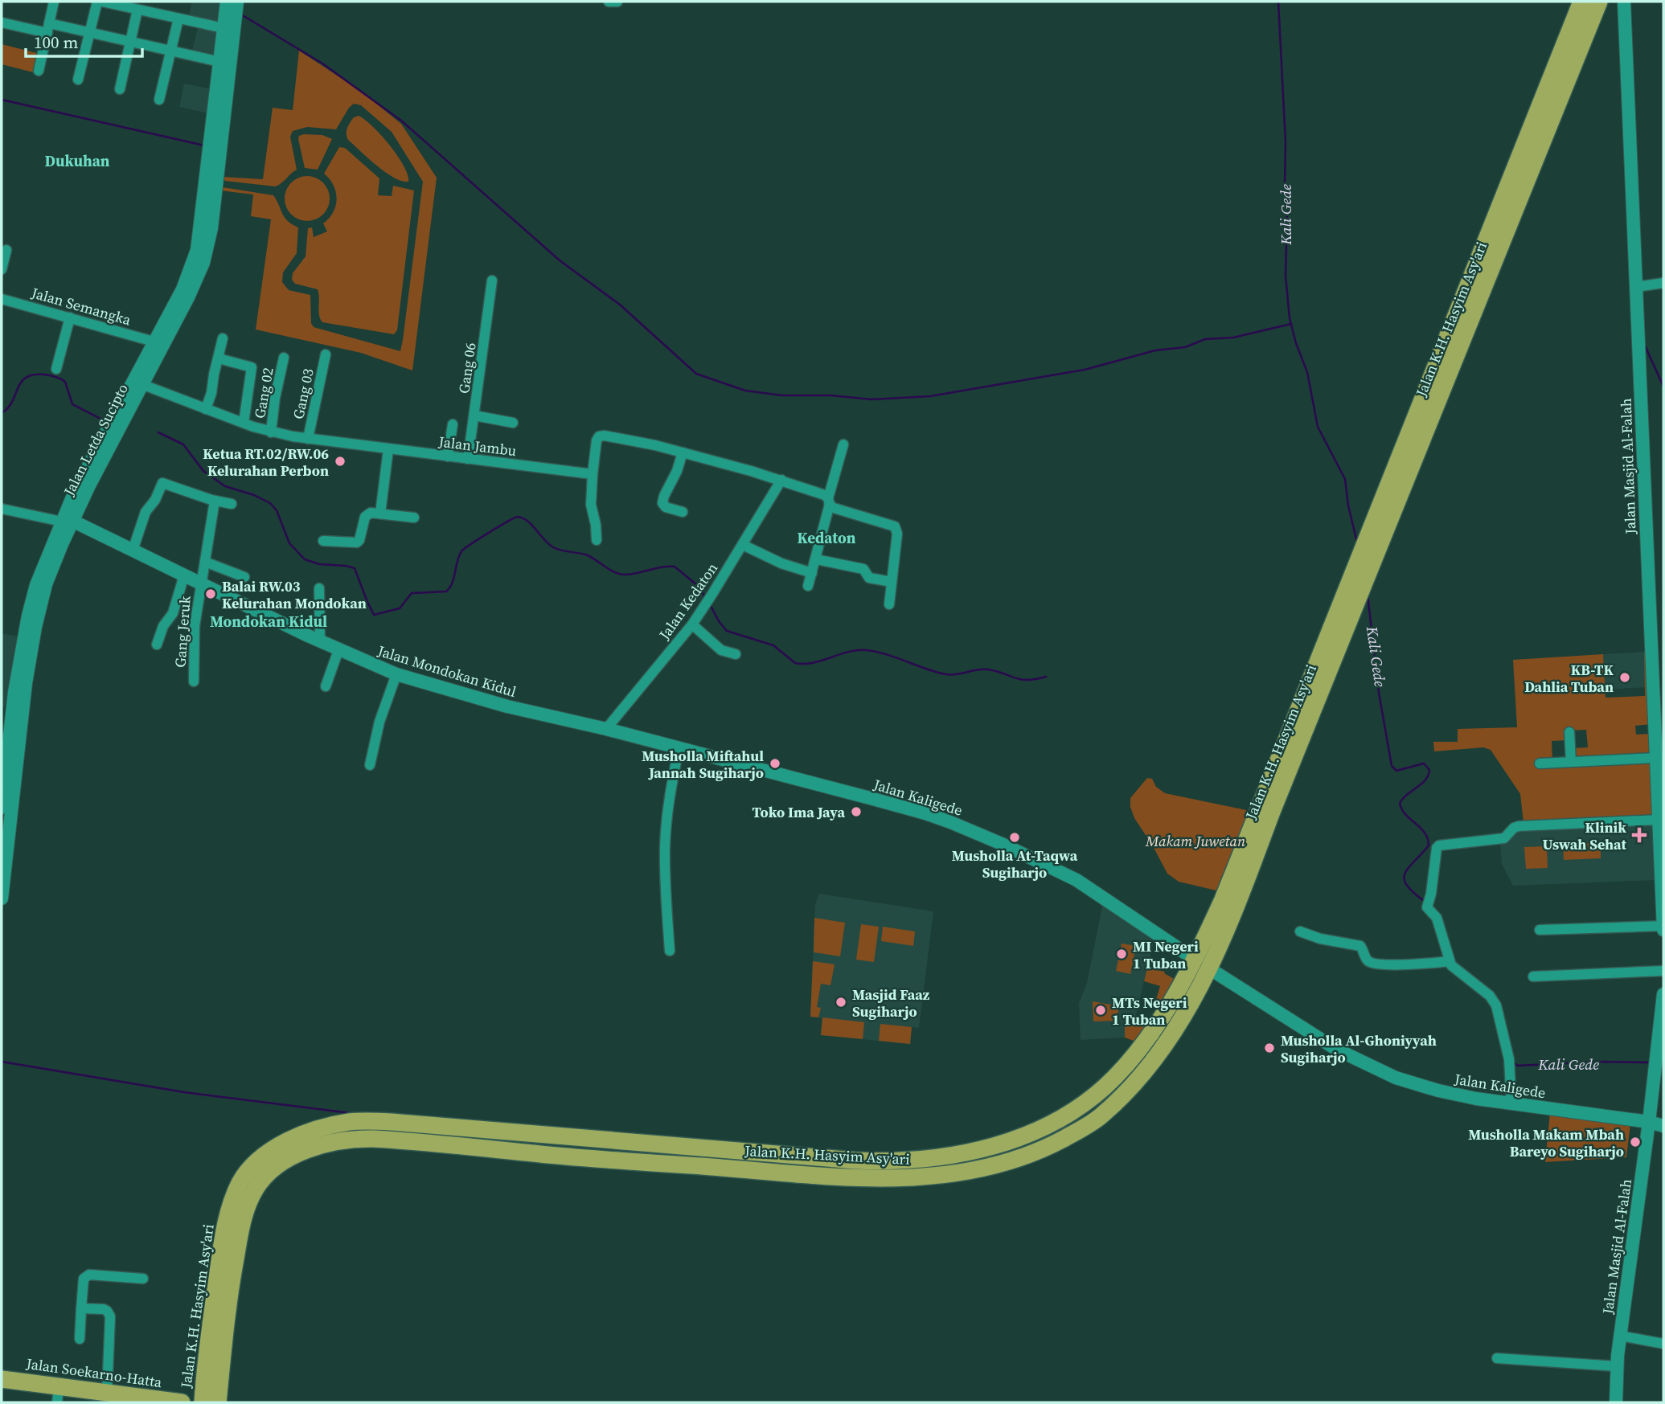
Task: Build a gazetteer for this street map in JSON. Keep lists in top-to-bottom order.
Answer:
{
  "streets": {
    "highway": ["Jalan K.H. Hasyim Asy'ari", "Jalan Soekarno-Hatta"],
    "street": [
      "Jalan Semangka",
      "Gang 06",
      "Gang 02",
      "Gang 03",
      "Jalan Letda Sucipto",
      "Jalan Jambu",
      "Jalan Masjid Al-Falah",
      "Jalan Kedaton",
      "Gang Jeruk",
      "Jalan Mondokan Kidul",
      "Jalan Kaligede"
    ]
  },
  "crossings": [
    ["Jalan Semangka", "Jalan Letda Sucipto"],
    ["Jalan K.H. Hasyim Asy'ari", "Jalan Kaligede"],
    ["Gang 06", "Jalan Jambu"],
    ["Gang 02", "Jalan Jambu"],
    ["Gang 03", "Jalan Jambu"],
    ["Jalan Letda Sucipto", "Jalan Jambu"],
    ["Jalan Letda Sucipto", "Jalan Mondokan Kidul"],
    ["Jalan Masjid Al-Falah", "Jalan Kaligede"],
    ["Jalan Kedaton", "Jalan Mondokan Kidul"],
    ["Jalan Kedaton", "Jalan Kaligede"],
    ["Gang Jeruk", "Jalan Mondokan Kidul"],
    ["Jalan Mondokan Kidul", "Jalan Kaligede"]
  ],
  "districts": ["Dukuhan", "Kedaton", "Mondokan Kidul"],
  "water": ["Kali Gede"],
  "parks": ["Makam Juwetan"],
  "places": {
    "other": [
      "Ketua RT.02/RW.06 Kelurahan Perbon",
      "Balai RW.03 Kelurahan Mondokan",
      "KB-TK Dahlia Tuban",
      "Musholla Miftahul Jannah Sugiharjo",
      "Toko Ima Jaya",
      "Musholla At-Taqwa Sugiharjo",
      "MI Negeri 1 Tuban",
      "Masjid Faaz Sugiharjo",
      "MTs Negeri 1 Tuban",
      "Musholla Al-Ghoniyyah Sugiharjo",
      "Musholla Makam Mbah Bareyo Sugiharjo"
    ],
    "health": ["Klinik Uswah Sehat"]
  },
  "scale_bar": "100 m"
}
